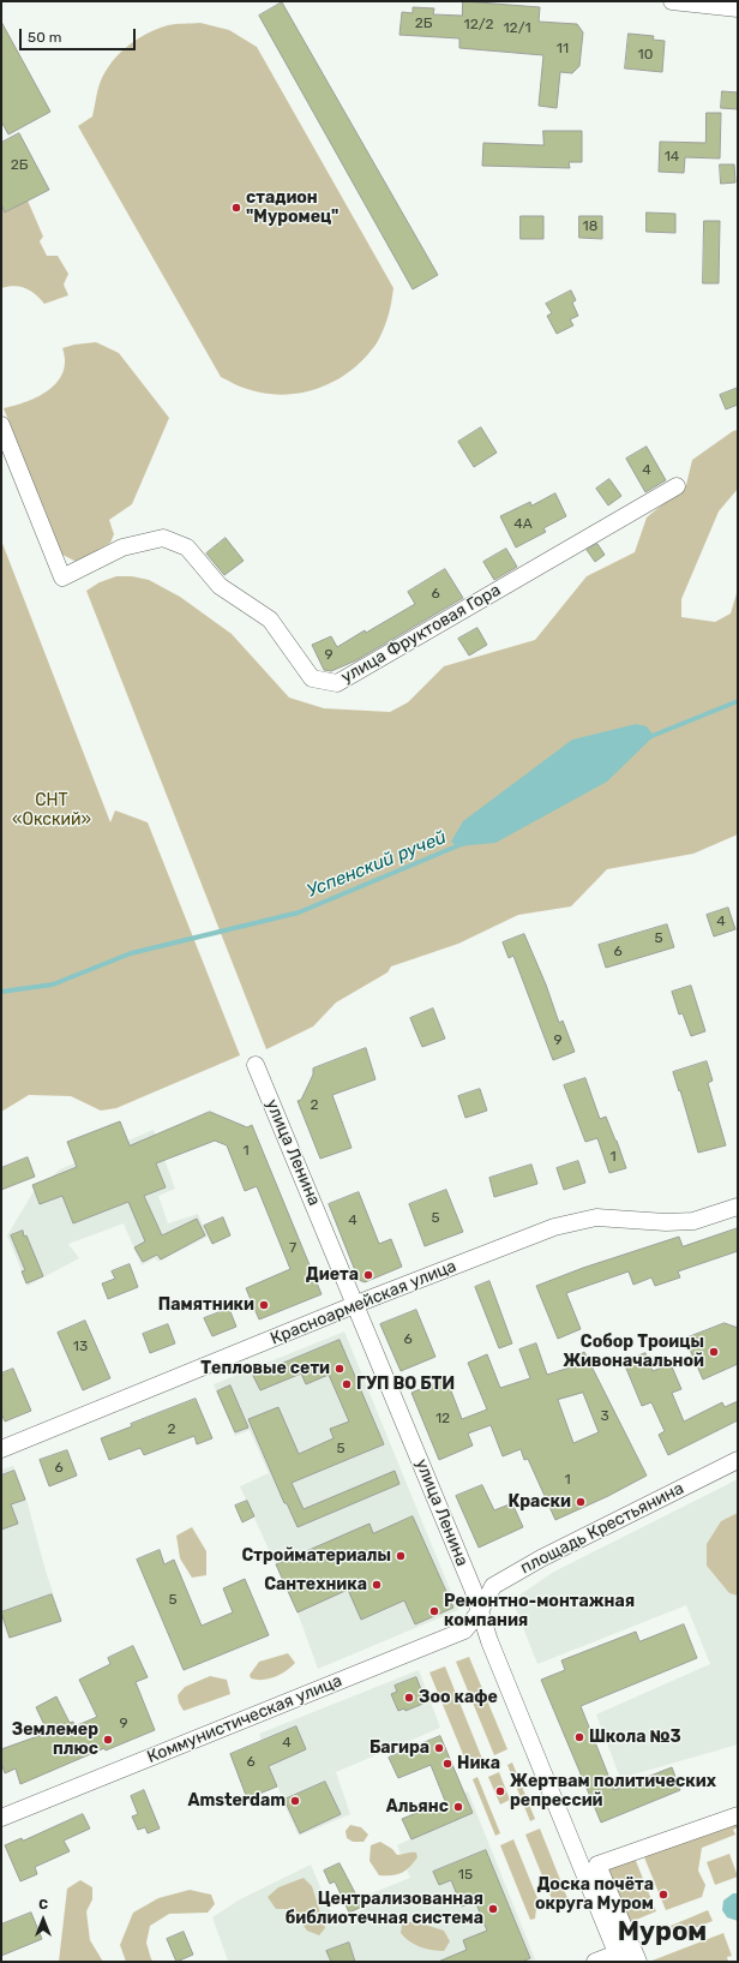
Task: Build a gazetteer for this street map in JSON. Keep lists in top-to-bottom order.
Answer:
{
  "streets": {
    "street": [
      "улица Фруктовая Гора",
      "улица Ленина",
      "Красноармейская улица",
      "площадь Крестьянина",
      "Коммунистическая улица"
    ]
  },
  "crossings": [
    ["улица Ленина", "Красноармейская улица"],
    ["улица Ленина", "площадь Крестьянина"],
    ["улица Ленина", "Коммунистическая улица"],
    ["площадь Крестьянина", "Коммунистическая улица"]
  ],
  "districts": ["Муром"],
  "water": ["Успенский ручей"],
  "parks": ["СНТ «Окский»"],
  "places": [
    "стадион \"Муромец\"",
    "Диета",
    "Памятники",
    "Собор Троицы Живоначальной",
    "Тепловые сети",
    "ГУП ВО БТИ",
    "Краски",
    "Стройматериалы",
    "Сантехника",
    "Ремонтно-монтажная компания",
    "Зоо кафе",
    "Школа №3",
    "Землемер плюс",
    "Багира",
    "Ника",
    "Жертвам политических репрессий",
    "Amsterdam",
    "Альянс",
    "Доска почёта округа Муром",
    "Централизованная библиотечная система"
  ],
  "house_numbers": [
    "2Б",
    "12/2",
    "12/1",
    "11",
    "10",
    "14",
    "2Б",
    "18",
    "4",
    "4А",
    "6",
    "9",
    "4",
    "5",
    "6",
    "9",
    "2",
    "1",
    "1",
    "5",
    "4",
    "7",
    "6",
    "13",
    "3",
    "12",
    "2",
    "5",
    "6",
    "1",
    "5",
    "9",
    "4",
    "6",
    "15"
  ],
  "scale_bar": "50 m",
  "north": "top"
}
